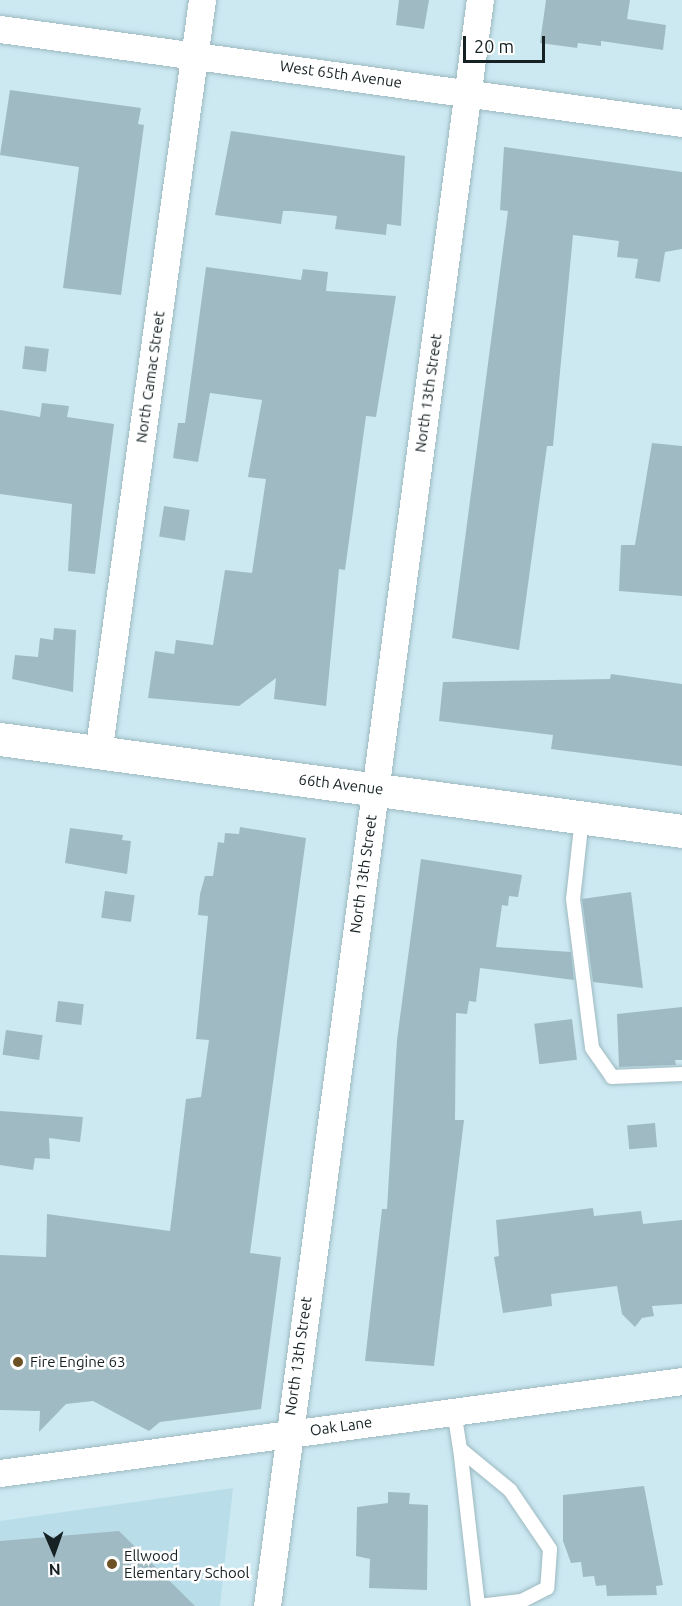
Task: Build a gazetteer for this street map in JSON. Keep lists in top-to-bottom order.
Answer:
{
  "streets": {
    "street": [
      "West 65th Avenue",
      "North Camac Street",
      "North 13th Street",
      "66th Avenue",
      "Oak Lane"
    ]
  },
  "crossings": [
    ["West 65th Avenue", "North Camac Street"],
    ["West 65th Avenue", "North 13th Street"],
    ["North Camac Street", "66th Avenue"],
    ["North 13th Street", "66th Avenue"],
    ["North 13th Street", "Oak Lane"]
  ],
  "places": ["Fire Engine 63", "Ellwood Elementary School"],
  "scale_bar": "20 m",
  "north": "bottom"
}
